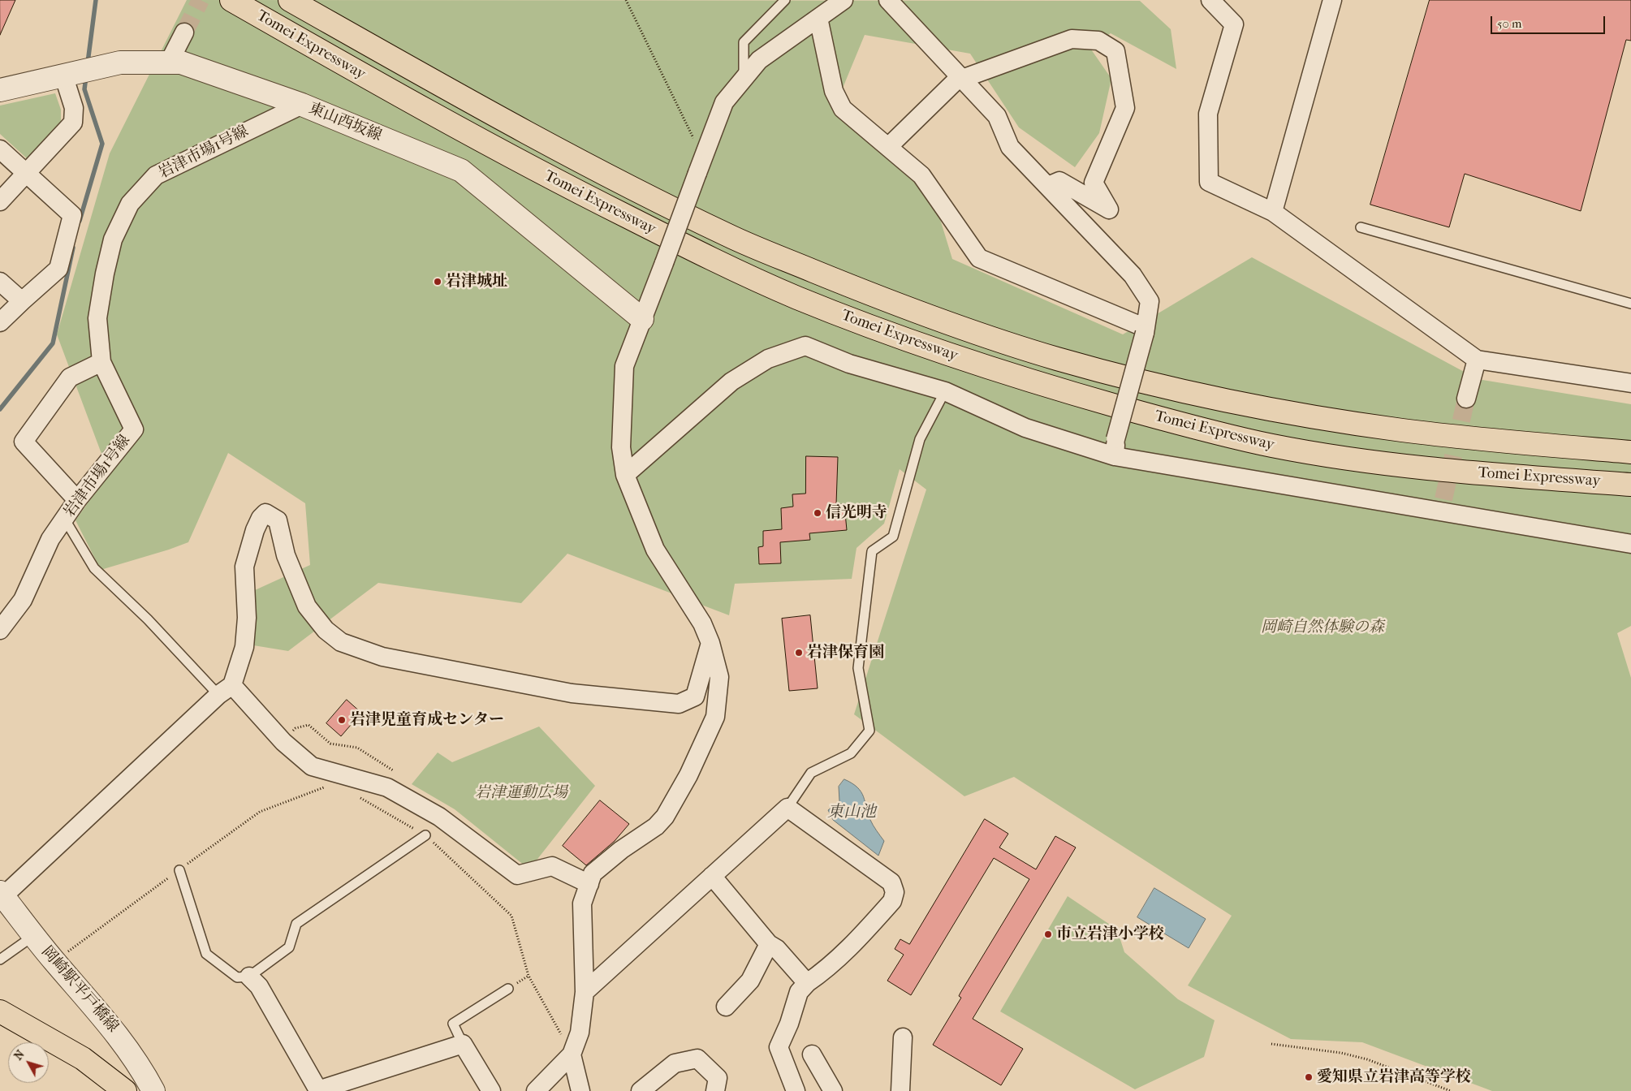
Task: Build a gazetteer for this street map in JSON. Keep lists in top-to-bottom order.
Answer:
{
  "streets": {
    "main road": ["Tomei Expressway"],
    "street": ["東山西坂線", "岩津市場1号線", "岡崎駅平戸橋線"]
  },
  "crossings": [
    ["東山西坂線", "岩津市場1号線"]
  ],
  "water": ["東山池"],
  "parks": ["岡崎自然体験の森", "岩津運動広場"],
  "places": [
    "岩津城址",
    "信光明寺",
    "岩津保育園",
    "岩津児童育成センター",
    "市立岩津小学校",
    "愛知県立岩津高等学校"
  ],
  "scale_bar": "50 m",
  "north": "top left"
}
